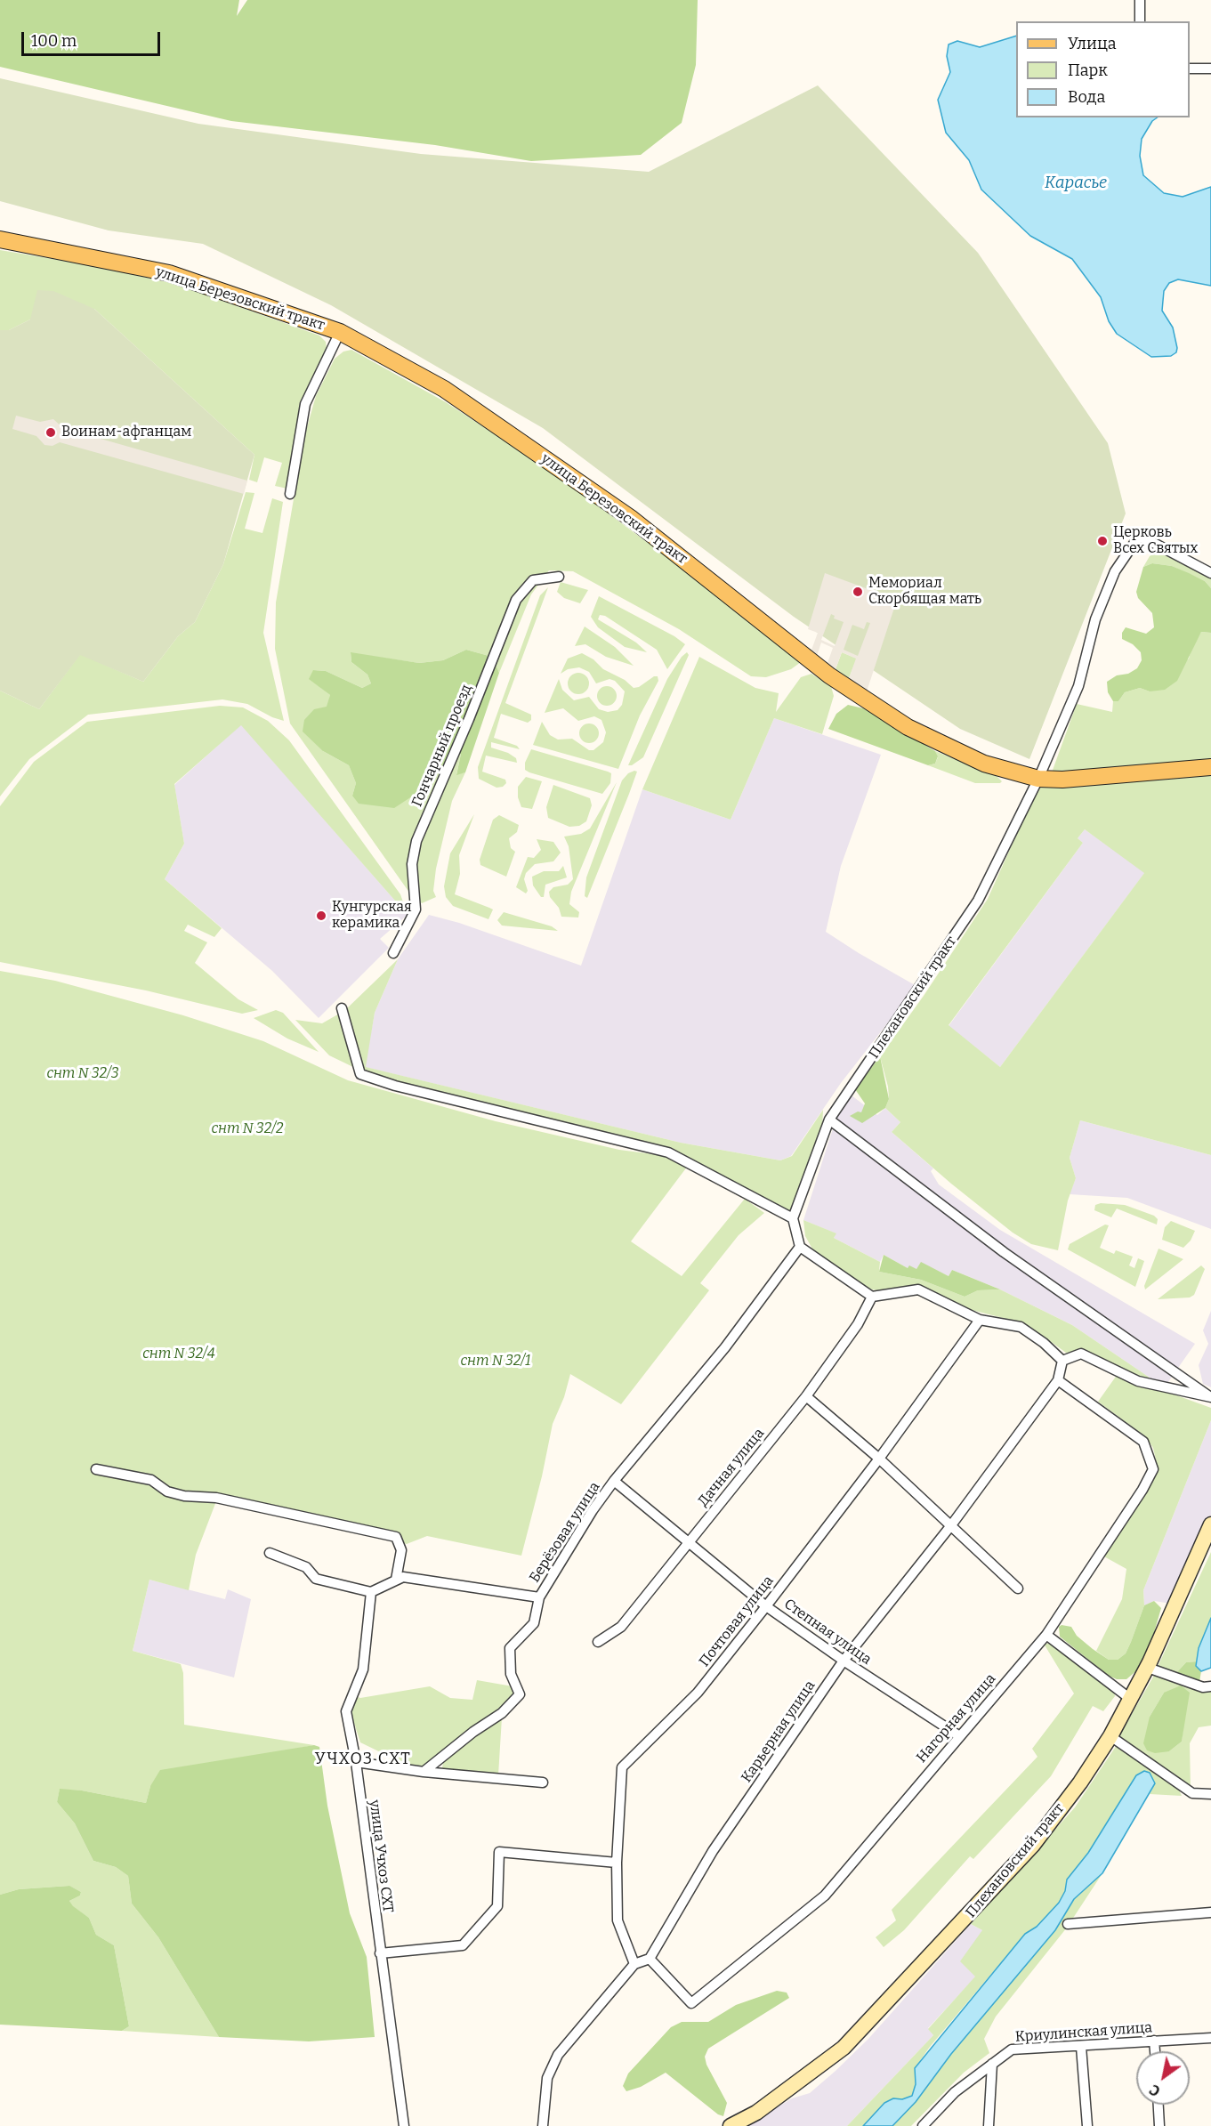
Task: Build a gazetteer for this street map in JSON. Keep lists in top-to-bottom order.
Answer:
{
  "streets": {
    "main road": ["улица Березовский тракт"],
    "street": [
      "Гончарный проезд",
      "Плехановский тракт",
      "Дачная улица",
      "Берёзовая улица",
      "Почтовая улица",
      "Степная улица",
      "Нагорная улица",
      "Карьерная улица",
      "улица Учхоз СХТ",
      "Криулинская улица"
    ]
  },
  "crossings": [
    ["улица Березовский тракт", "Плехановский тракт"],
    ["Дачная улица", "Степная улица"],
    ["Берёзовая улица", "Степная улица"],
    ["Почтовая улица", "Степная улица"],
    ["Степная улица", "Нагорная улица"],
    ["Степная улица", "Карьерная улица"],
    ["Нагорная улица", "Карьерная улица"]
  ],
  "districts": ["УЧХОЗ СХТ"],
  "water": ["Карасье"],
  "parks": [
    "снт N 32/3",
    "снт N 32/2",
    "снт N 32/4",
    "снт N 32/1"
  ],
  "places": [
    "Воинам-афганцам",
    "Церковь Всех Святых",
    "Мемориал Скорбящая мать",
    "Кунгурская керамика"
  ],
  "legend": ["Улица", "Парк", "Вода"],
  "scale_bar": "100 m",
  "north": "bottom left"
}
